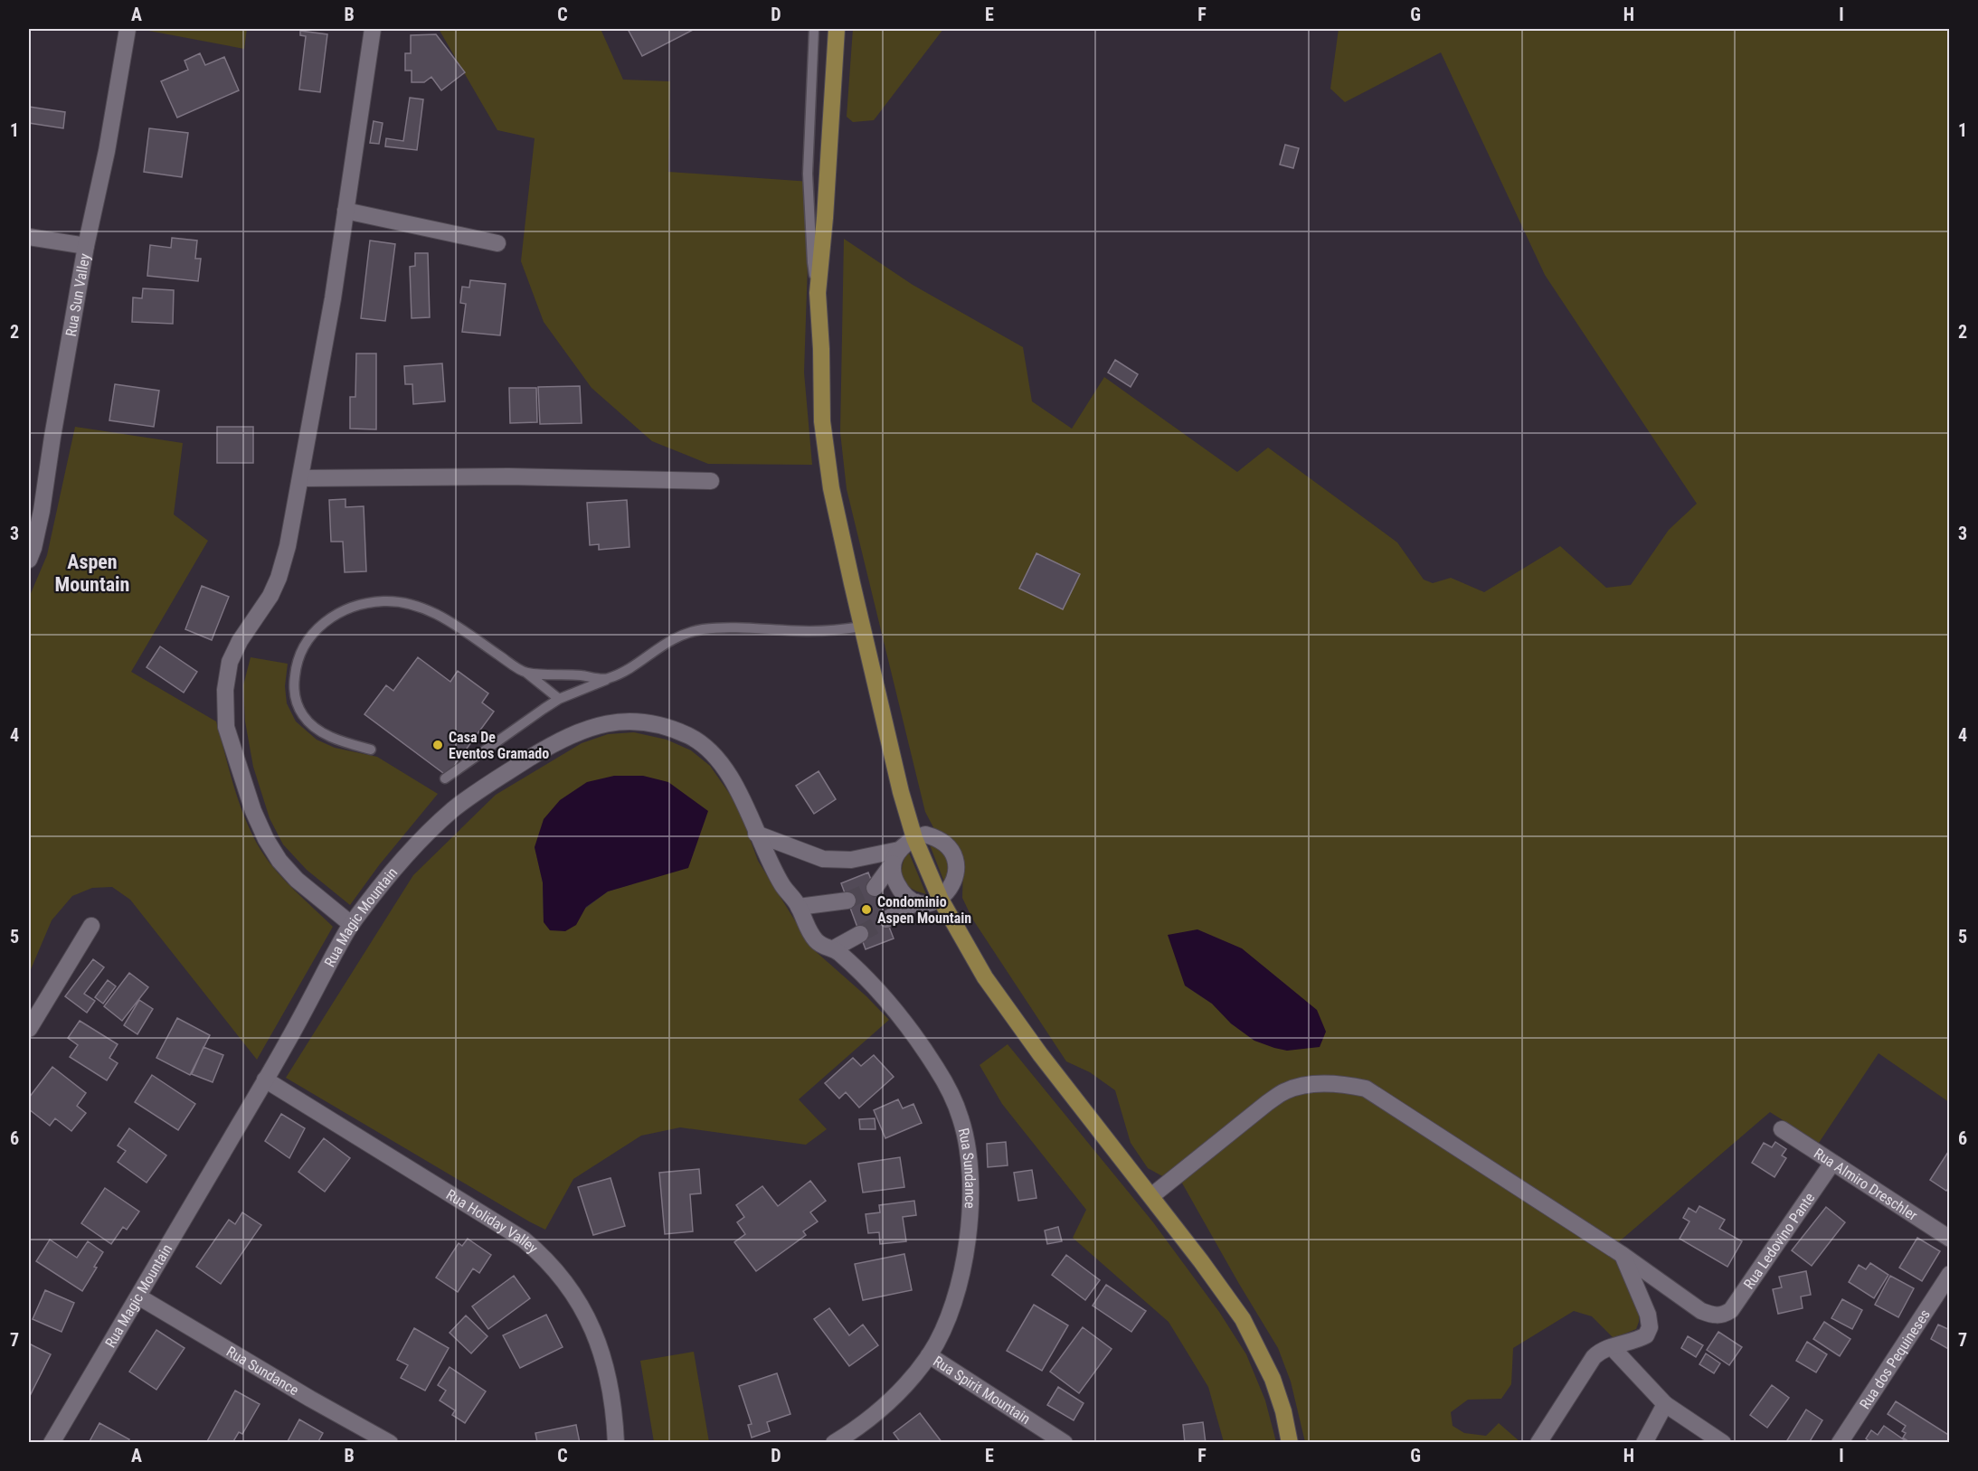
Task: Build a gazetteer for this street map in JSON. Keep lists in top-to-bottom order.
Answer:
{
  "streets": {
    "street": [
      "Rua Sun Valley",
      "Rua Magic Mountain",
      "Rua Sundance",
      "Rua Almiro Dreschler",
      "Rua Holiday Valley",
      "Rua Ledovino Pante",
      "Rua dos Pequineses",
      "Rua Spirit Mountain"
    ]
  },
  "crossings": [
    ["Rua Magic Mountain", "Rua Sundance"],
    ["Rua Magic Mountain", "Rua Holiday Valley"],
    ["Rua Sundance", "Rua Spirit Mountain"],
    ["Rua Almiro Dreschler", "Rua Ledovino Pante"]
  ],
  "districts": ["Aspen Mountain"],
  "places": ["Casa De Eventos Gramado", "Condominio Aspen Mountain"],
  "grid": {
    "columns": [
      "A",
      "B",
      "C",
      "D",
      "E",
      "F",
      "G",
      "H",
      "I"
    ],
    "rows": [
      "1",
      "2",
      "3",
      "4",
      "5",
      "6",
      "7"
    ]
  }
}
